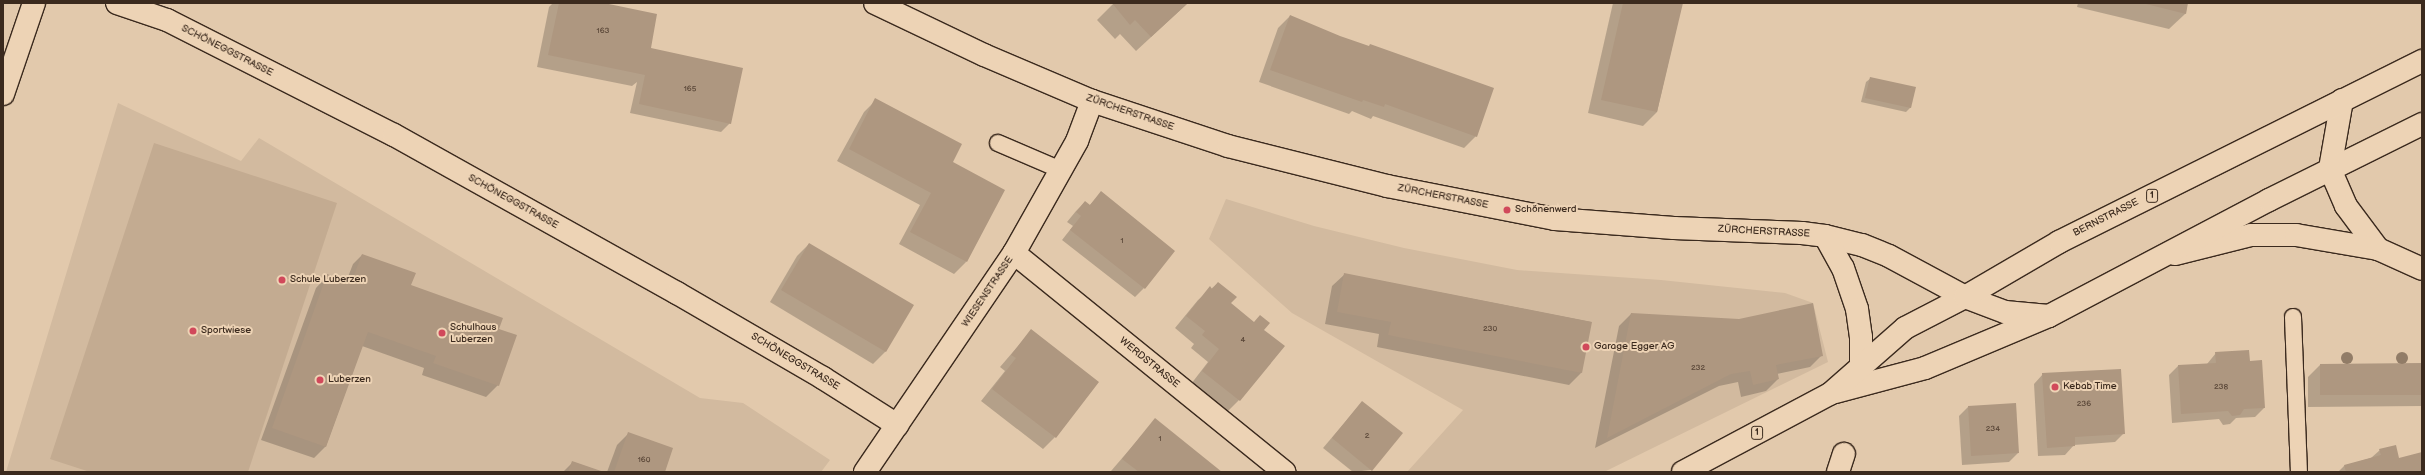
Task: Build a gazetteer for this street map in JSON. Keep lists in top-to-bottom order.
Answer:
{
  "streets": {
    "main road": [
      "SCHÖNEGGSTRASSE",
      "ZÜRCHERSTRASSE",
      "1",
      "BERNSTRASSE",
      "WIESENSTRASSE",
      "WERDSTRASSE"
    ]
  },
  "crossings": [
    ["SCHÖNEGGSTRASSE", "WIESENSTRASSE"],
    ["ZÜRCHERSTRASSE", "BERNSTRASSE"],
    ["ZÜRCHERSTRASSE", "WIESENSTRASSE"],
    ["WIESENSTRASSE", "WERDSTRASSE"]
  ],
  "places": [
    "Schönenwerd",
    "Schule Luberzen",
    "Sportwiese",
    "Schulhaus Luberzen",
    "Garage Egger AG",
    "Luberzen",
    "Kebab Time"
  ],
  "house_numbers": [
    "163",
    "165",
    "1",
    "230",
    "4",
    "232",
    "238",
    "236",
    "234",
    "2",
    "1",
    "160"
  ]
}
